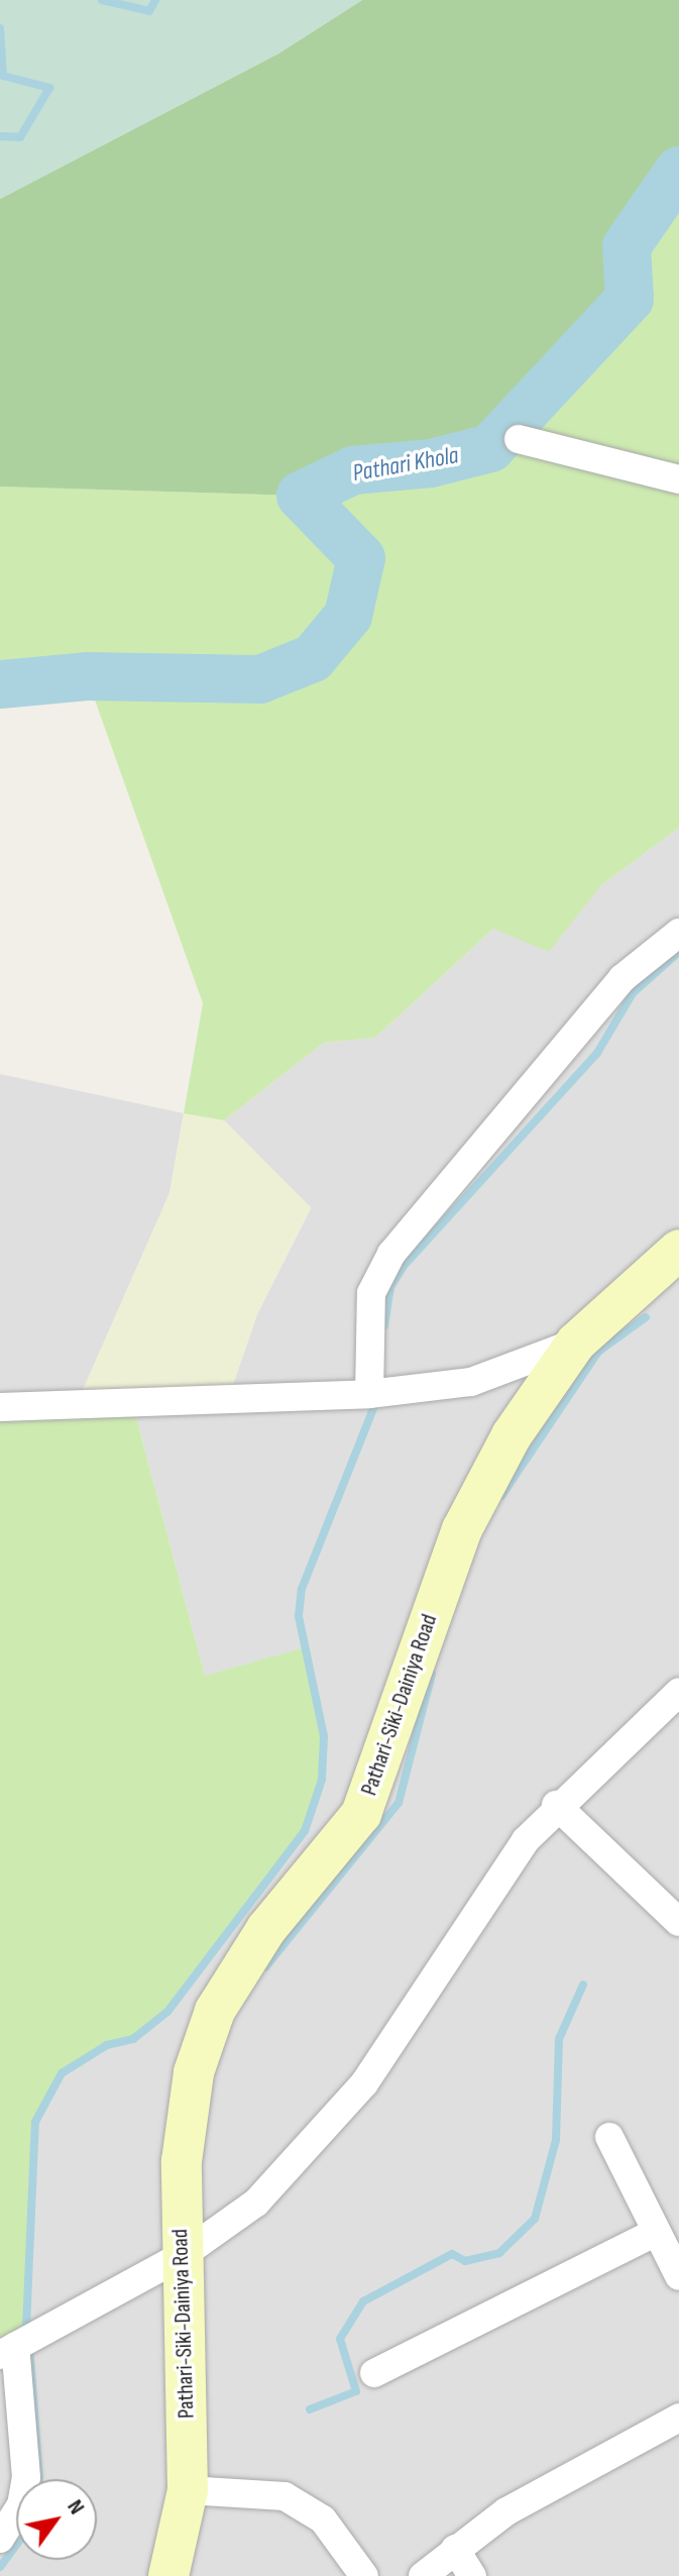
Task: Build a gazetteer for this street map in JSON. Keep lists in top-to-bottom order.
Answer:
{
  "streets": {
    "main road": ["Pathari-Siki-Dainiya Road"]
  },
  "water": ["Pathari Khola"],
  "north": "top right"
}
